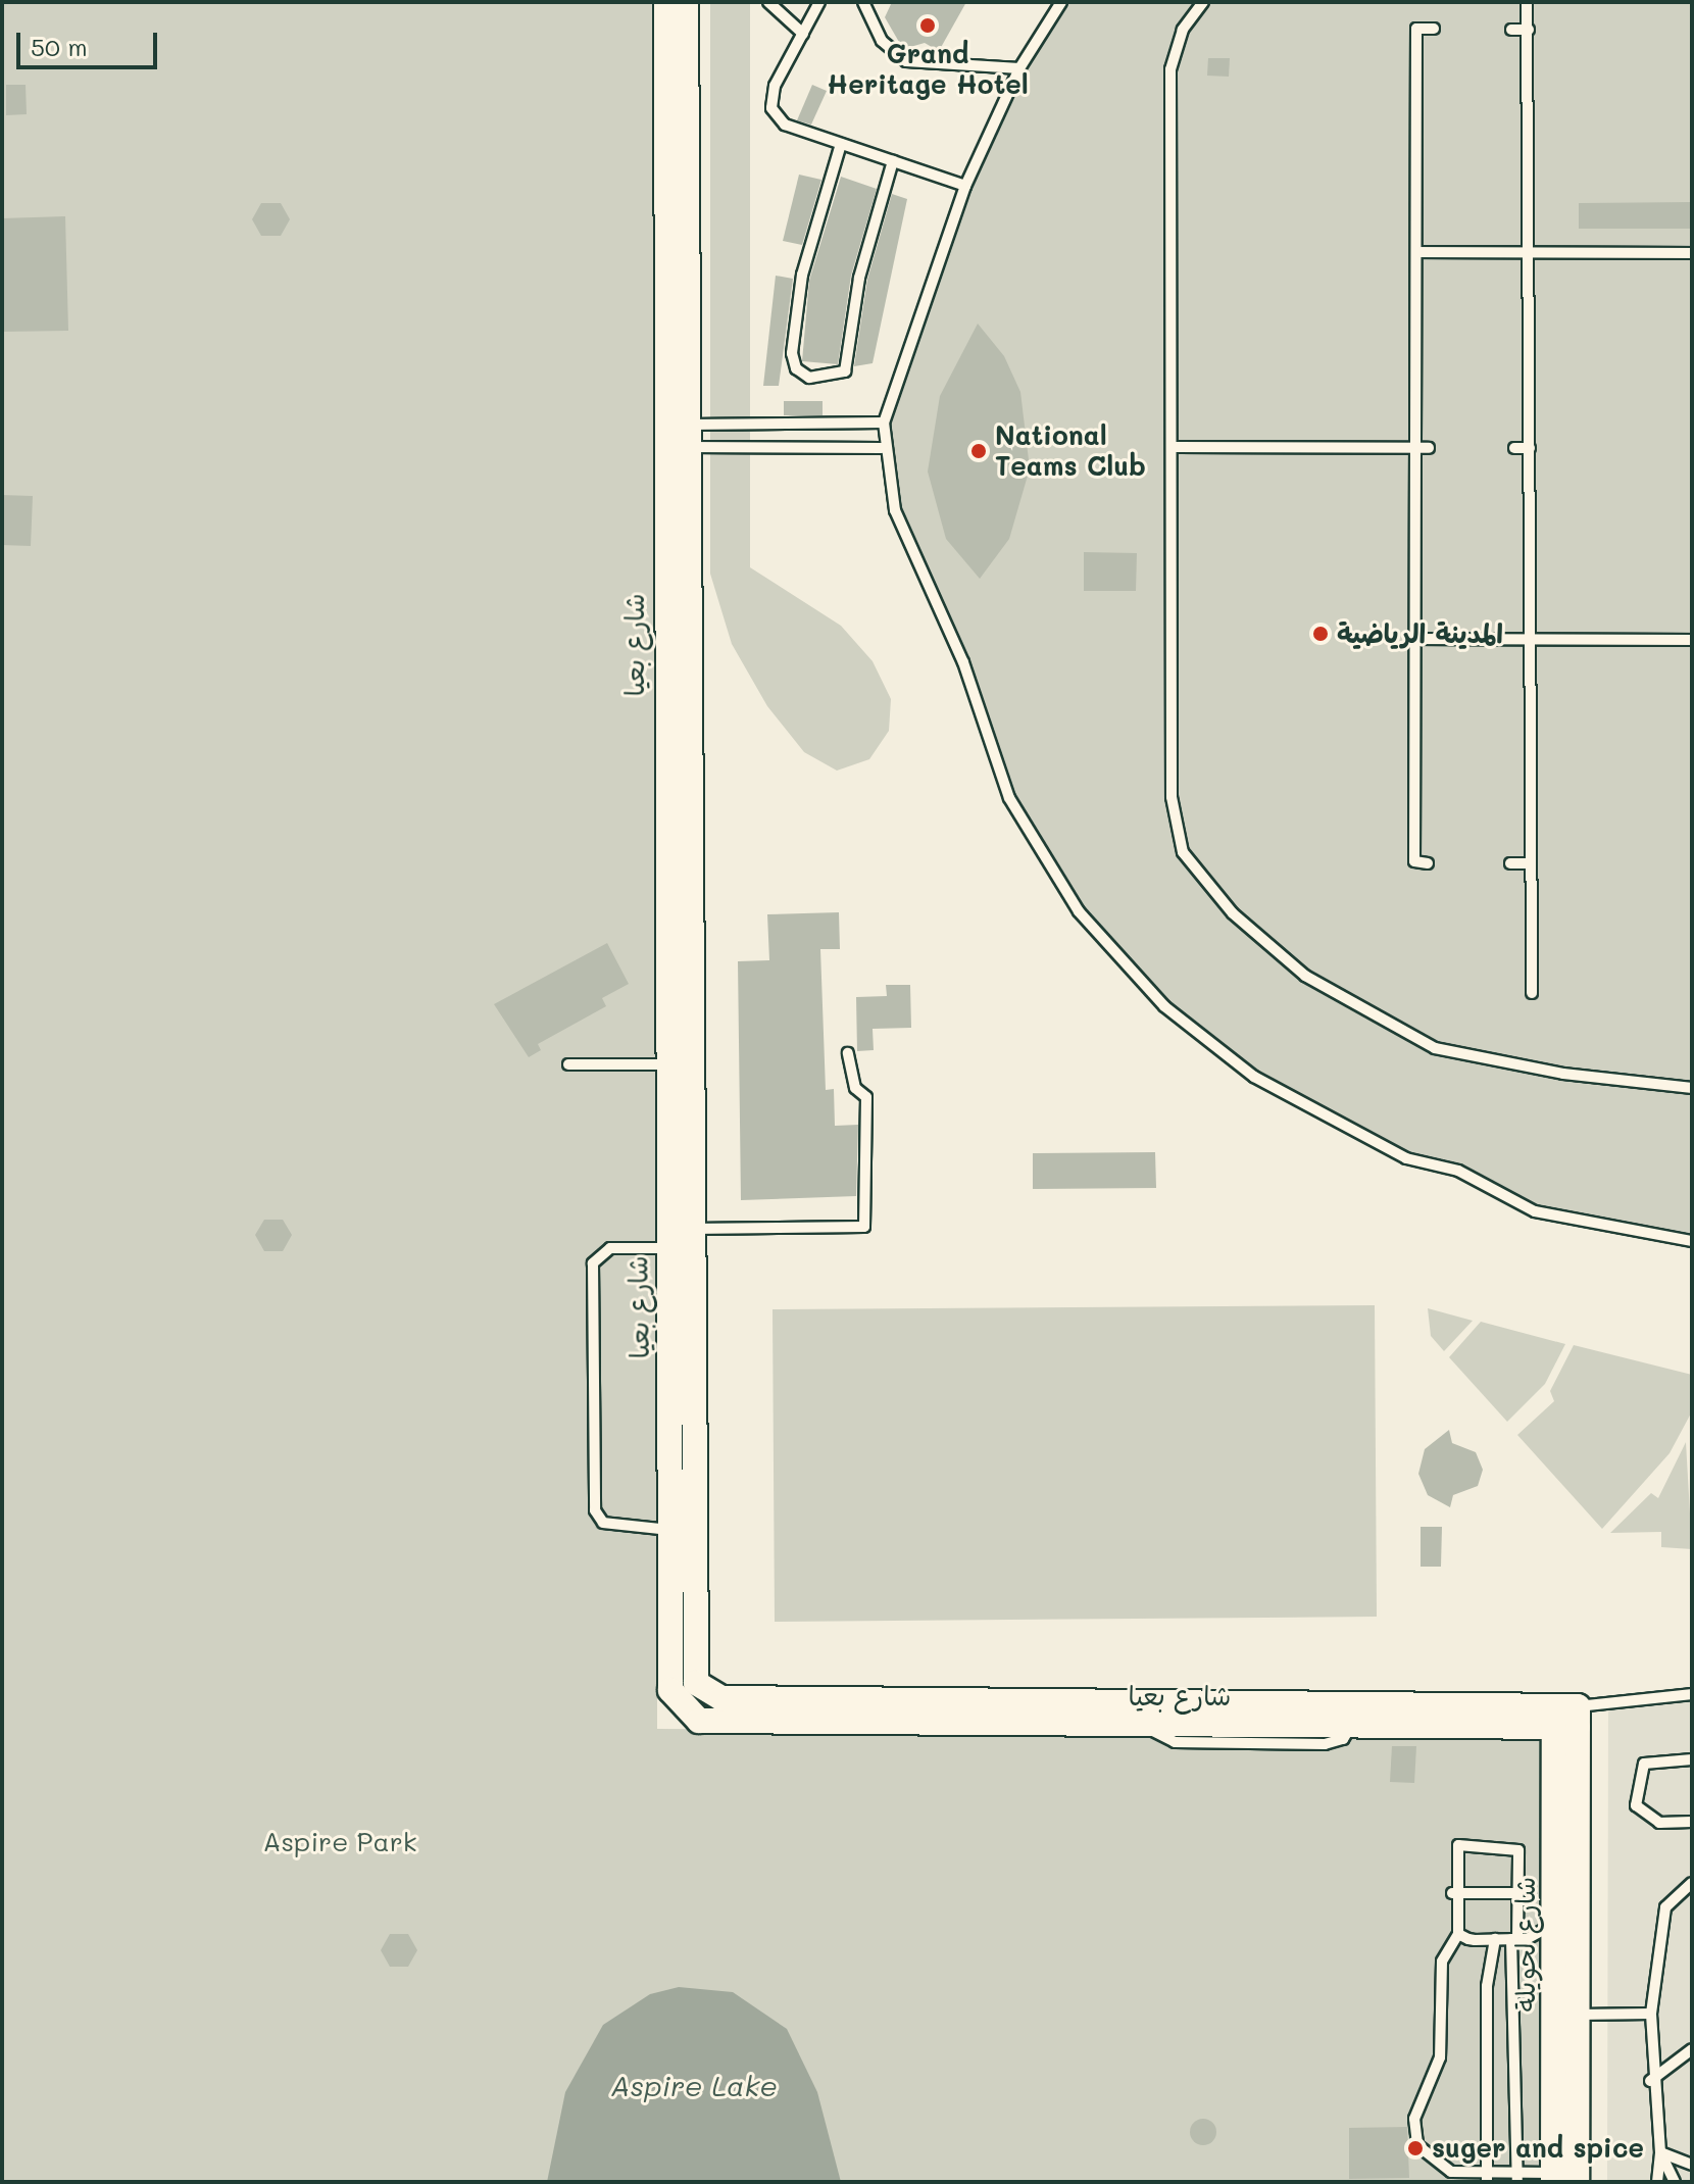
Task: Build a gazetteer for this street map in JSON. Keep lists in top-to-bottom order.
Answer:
{
  "streets": {
    "street": ["شارع بعيا", "شارع لحويلة"]
  },
  "crossings": [
    ["شارع بعيا", "شارع لحويلة"]
  ],
  "water": ["Aspire Lake"],
  "parks": ["Aspire Park"],
  "places": [
    "Grand Heritage Hotel",
    "National Teams Club",
    "المدينة الرياضية",
    "suger and spice"
  ],
  "scale_bar": "50 m"
}
